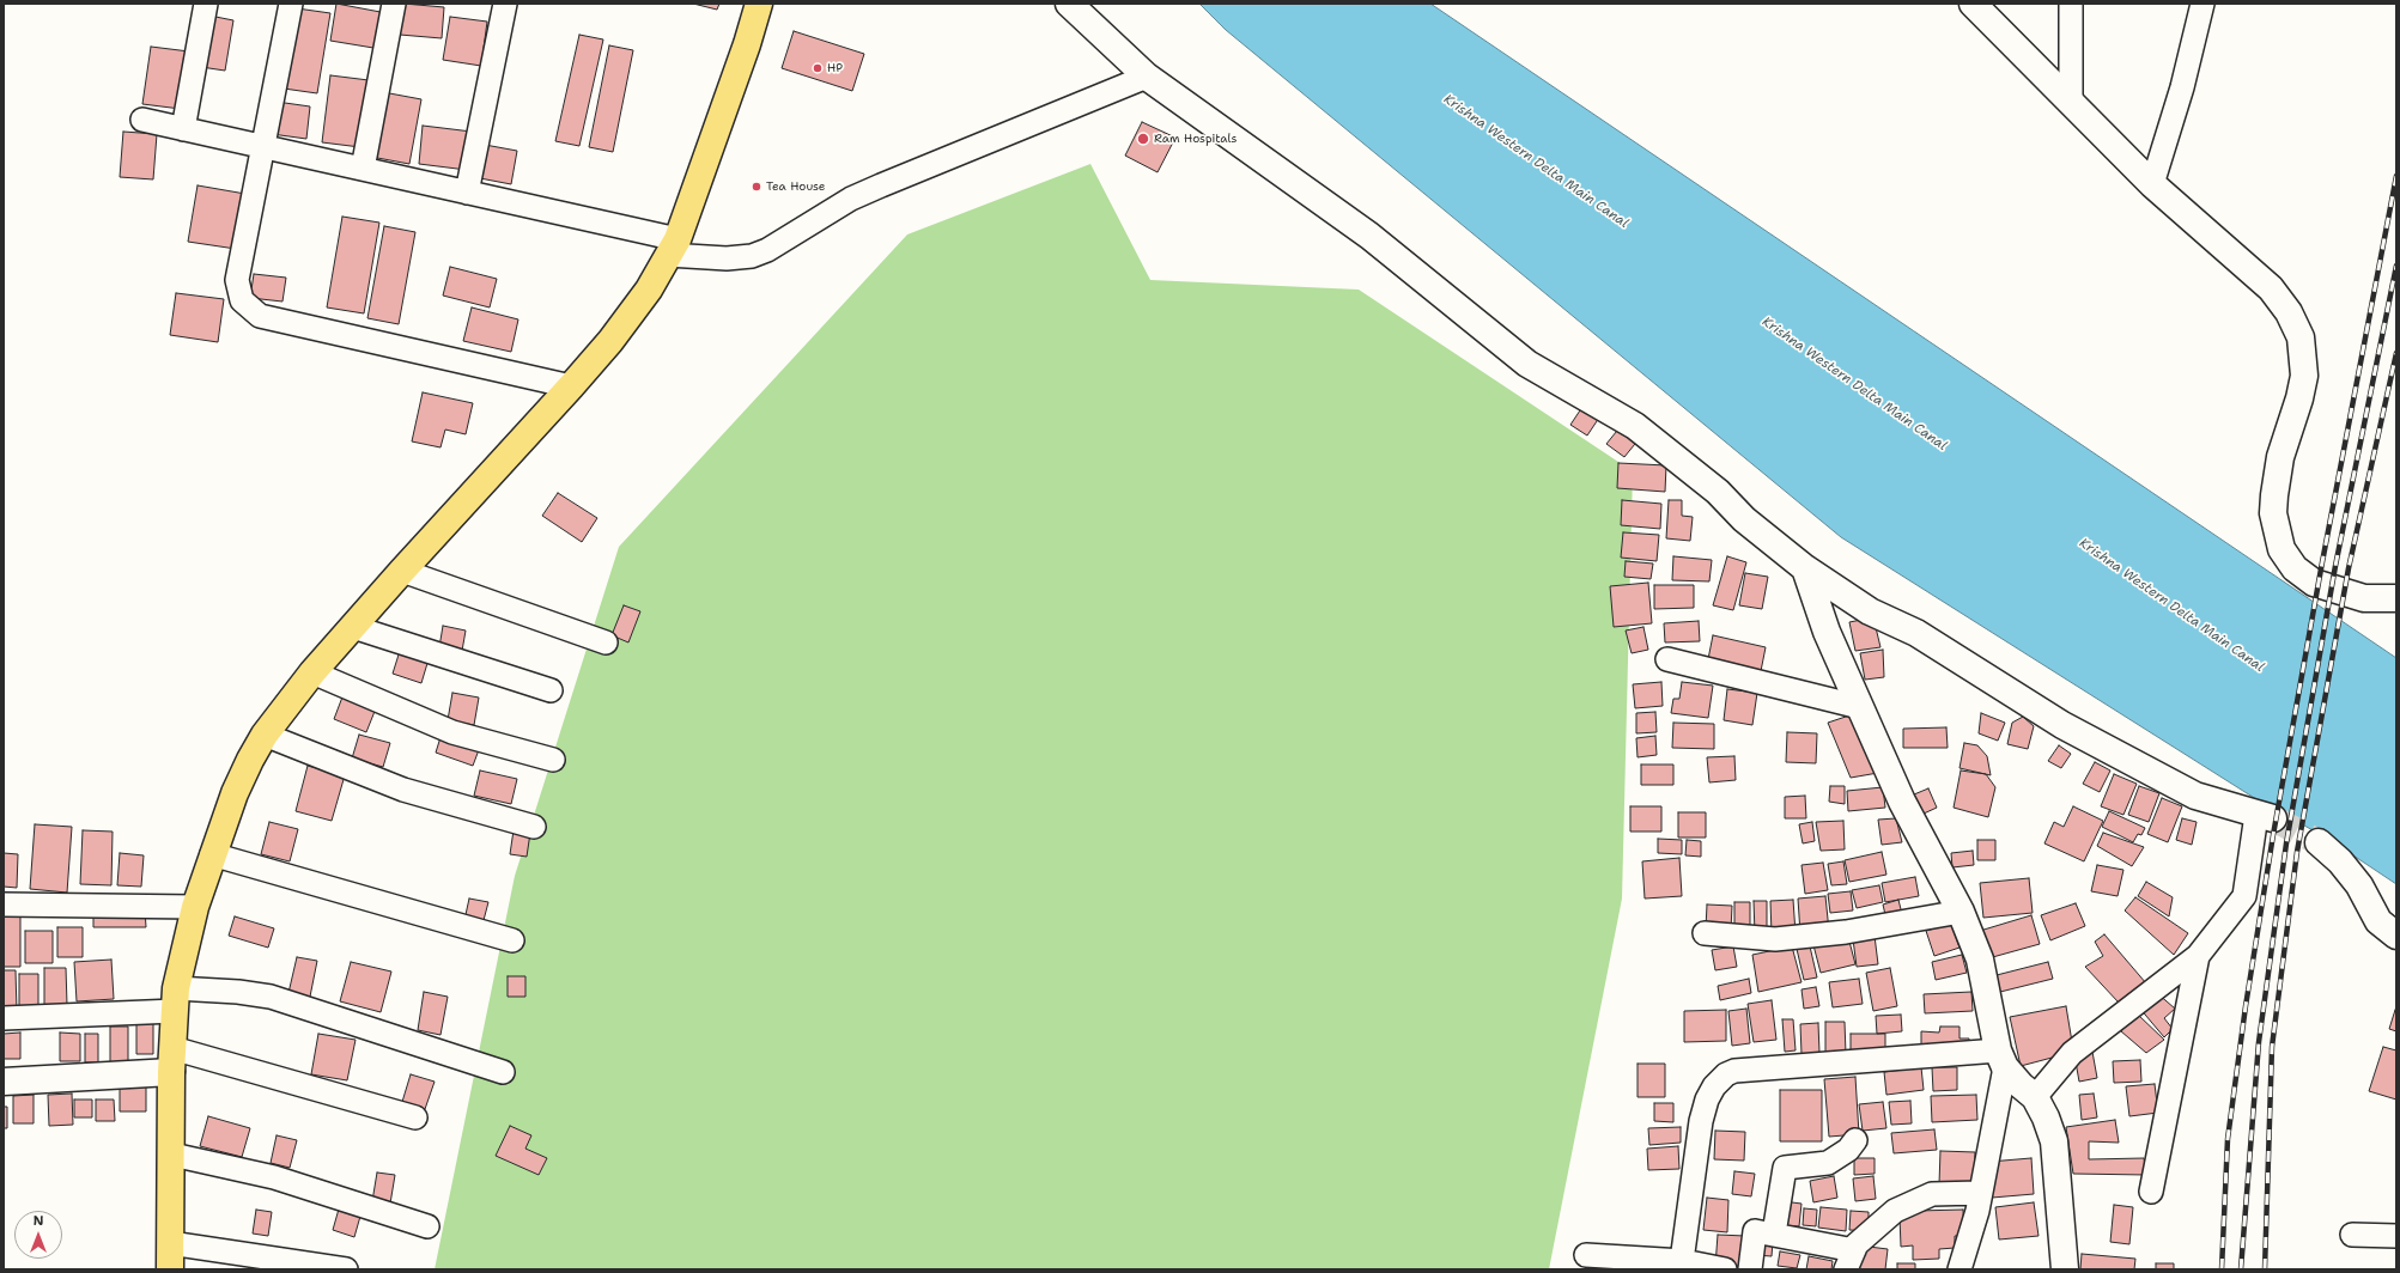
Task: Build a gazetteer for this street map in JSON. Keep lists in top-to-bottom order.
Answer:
{
  "water": ["Krishna Western Delta Main Canal"],
  "places": ["HP", "Ram Hospitals", "Tea House"],
  "north": "top"
}
